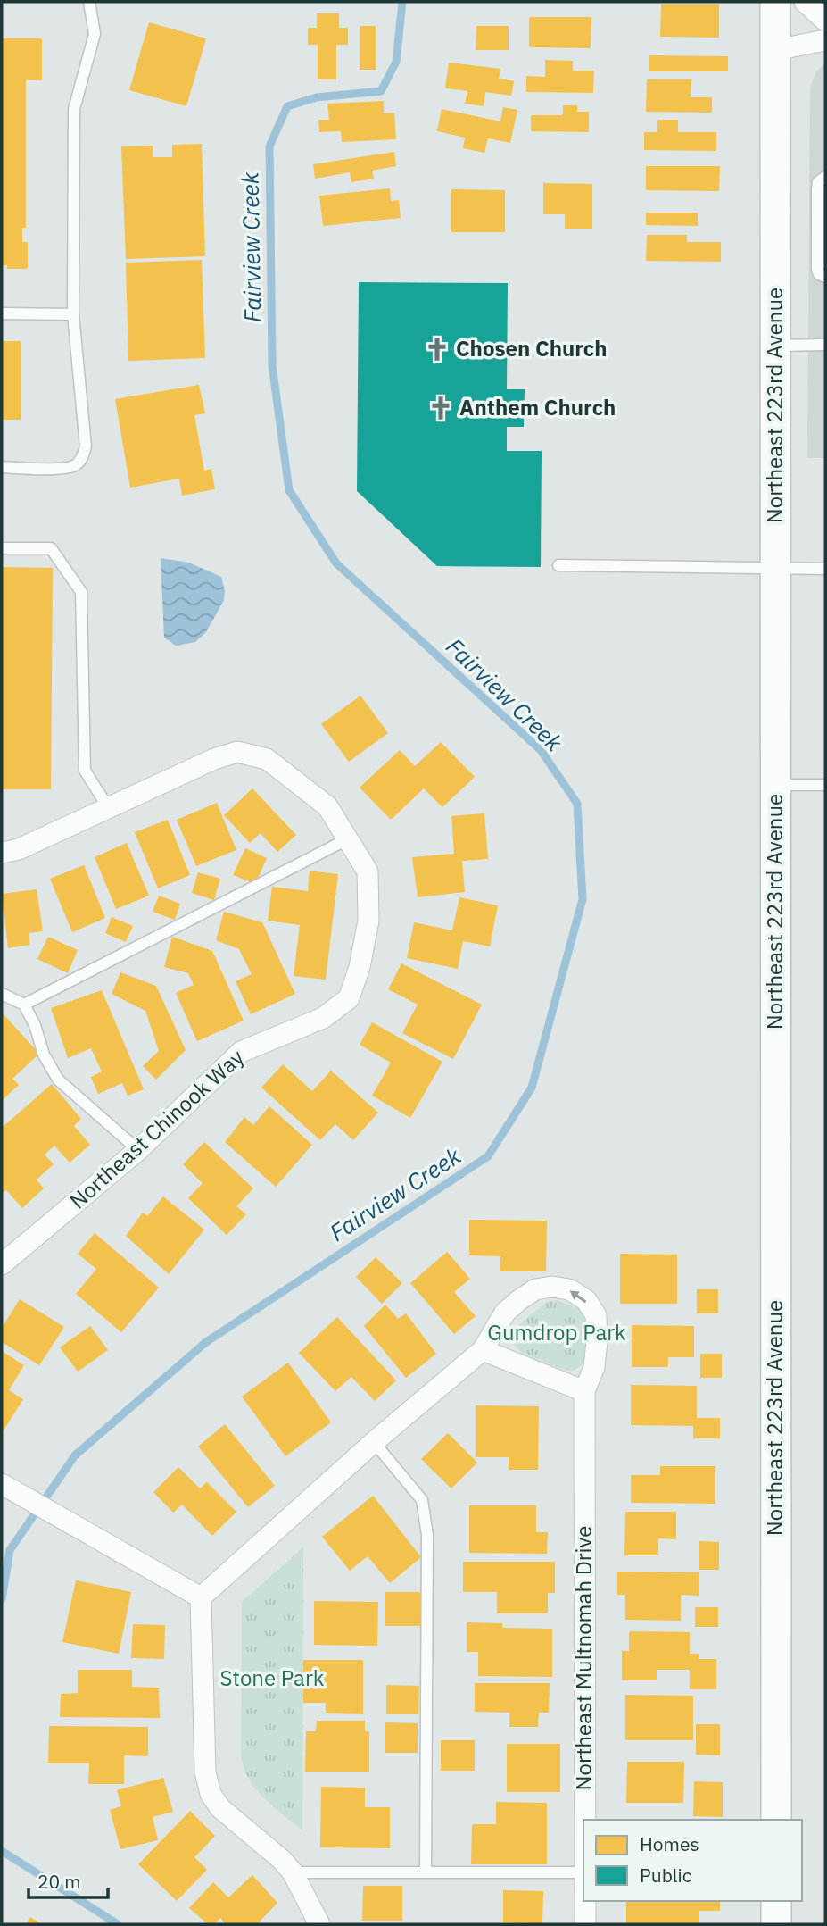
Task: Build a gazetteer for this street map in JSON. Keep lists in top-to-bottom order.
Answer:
{
  "streets": {
    "main road": ["Northeast 223rd Avenue"],
    "street": ["Northeast Chinook Way", "Northeast Multnomah Drive"]
  },
  "water": ["Fairview Creek"],
  "parks": ["Gumdrop Park", "Stone Park"],
  "places": {
    "church": ["Chosen Church", "Anthem Church"]
  },
  "legend": ["Homes", "Public"],
  "scale_bar": "20 m"
}
